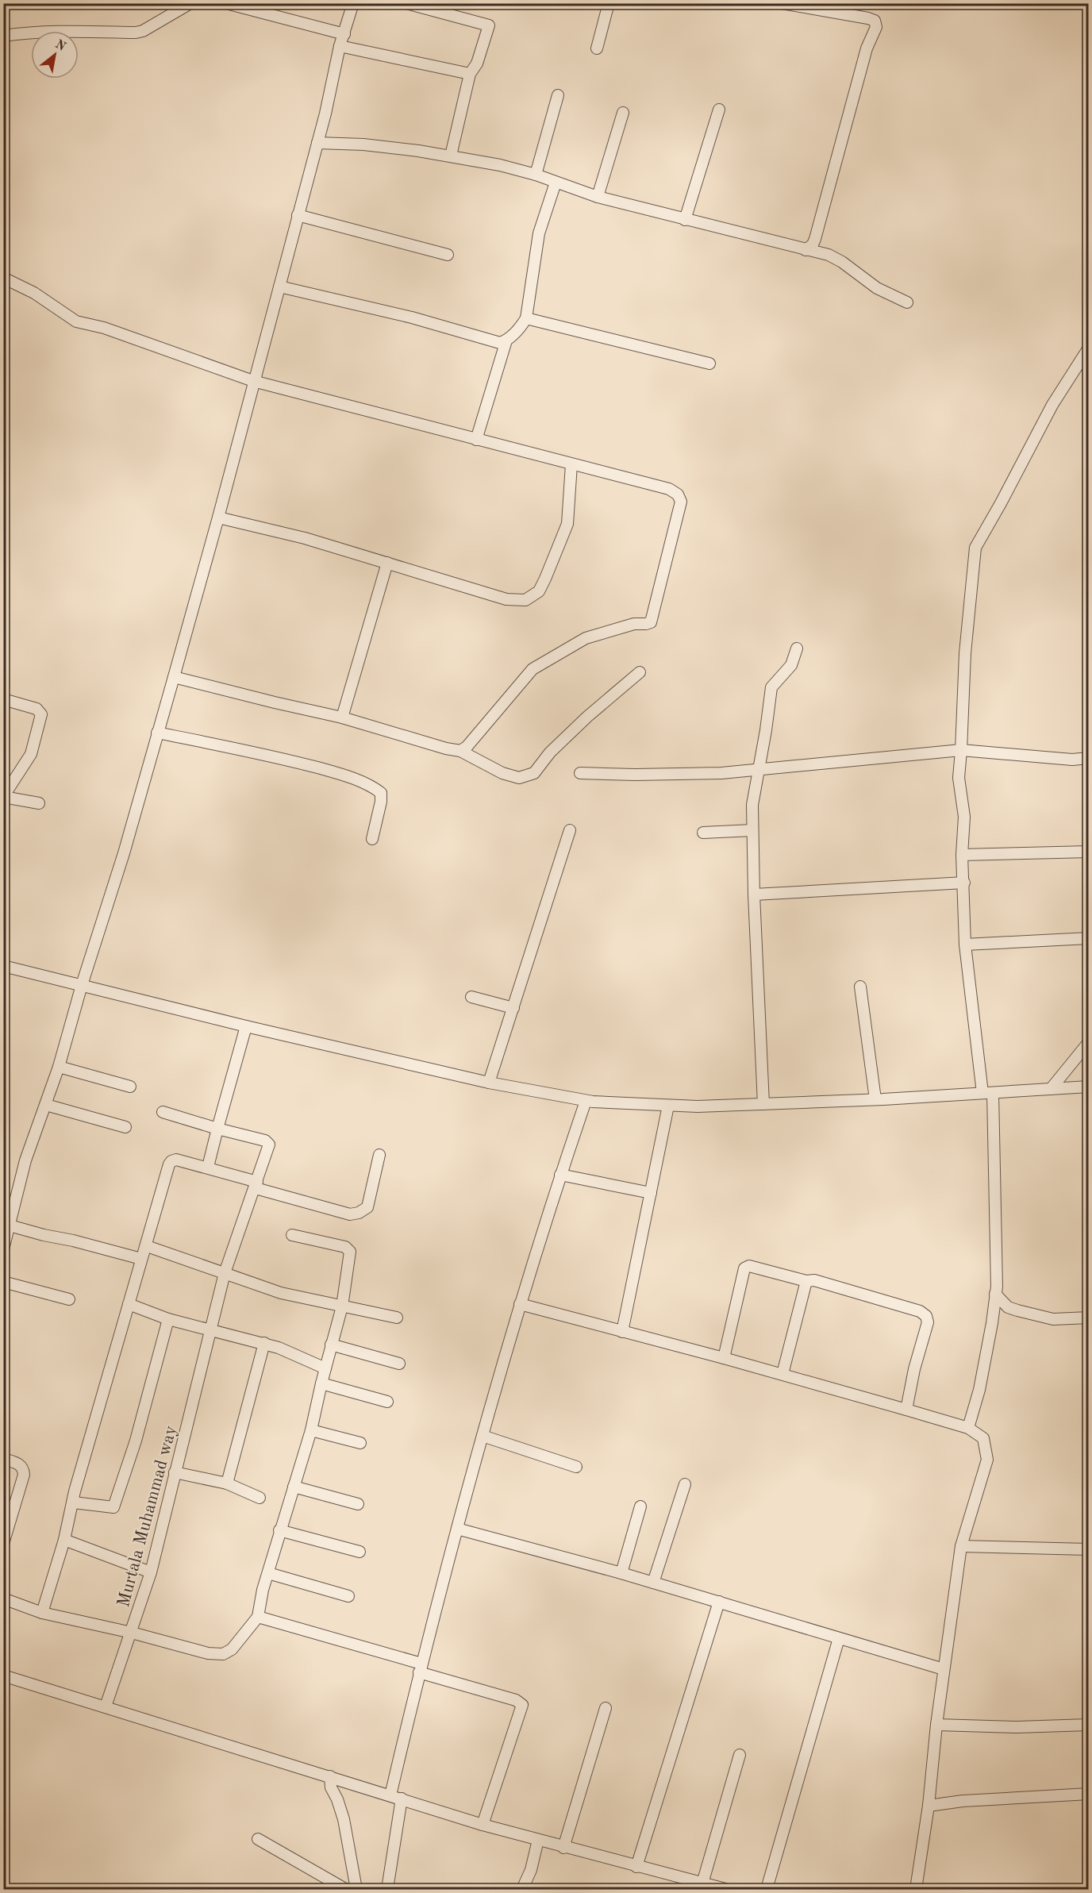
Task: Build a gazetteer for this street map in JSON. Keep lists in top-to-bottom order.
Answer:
{
  "streets": {
    "street": ["Murtala Muhammad way"]
  },
  "north": "top right"
}
